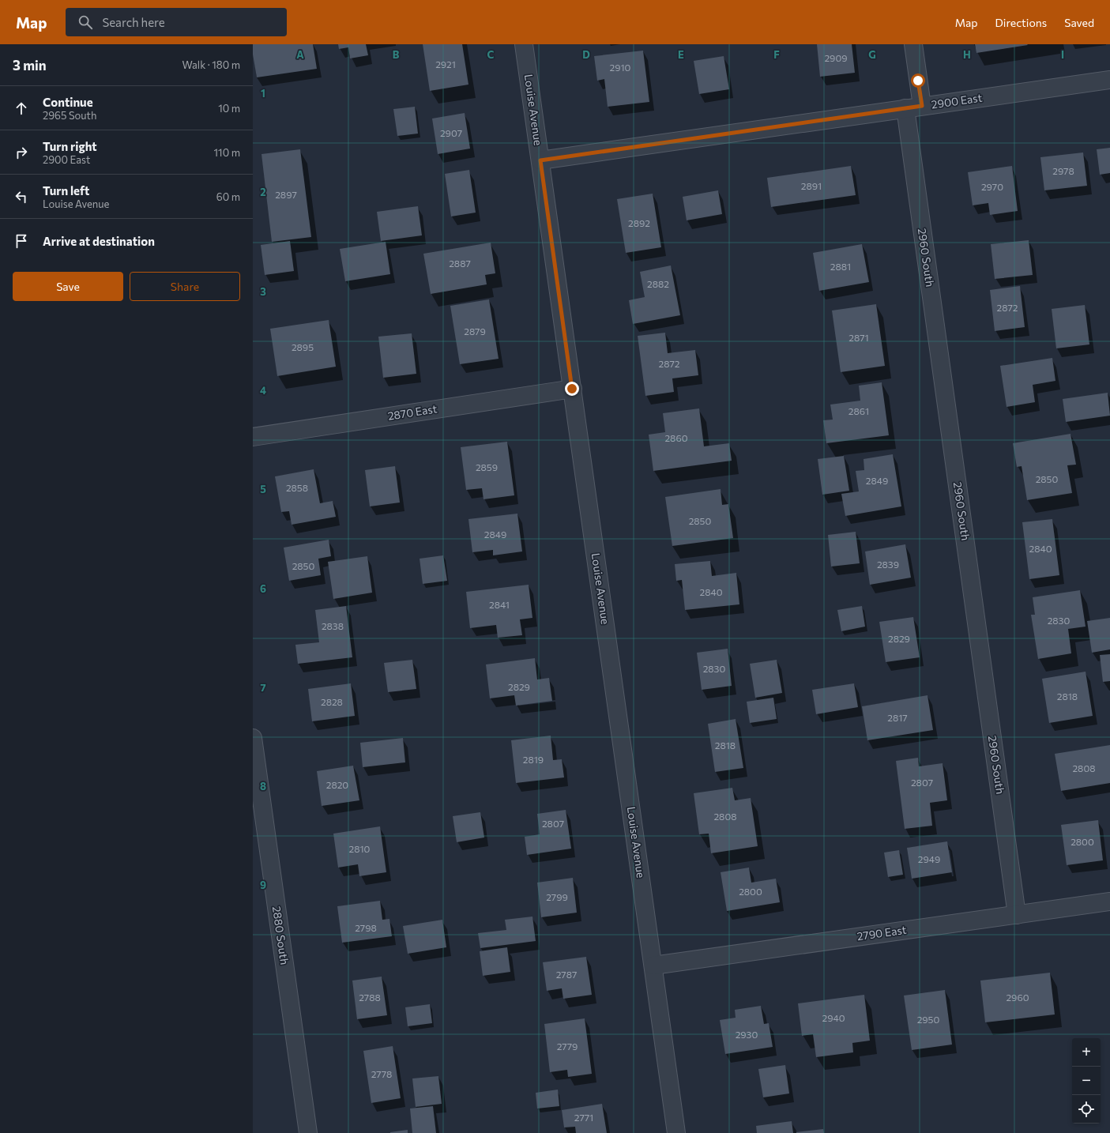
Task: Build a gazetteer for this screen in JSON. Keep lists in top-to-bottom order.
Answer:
{
  "streets": {
    "street": [
      "2900 East",
      "Louise Avenue",
      "2960 South",
      "2870 East",
      "2790 East",
      "2880 South"
    ]
  },
  "crossings": [
    ["2900 East", "Louise Avenue"],
    ["2900 East", "2960 South"],
    ["Louise Avenue", "2870 East"],
    ["Louise Avenue", "2790 East"],
    ["2960 South", "2790 East"]
  ],
  "house_numbers": [
    "2909",
    "2921",
    "2910",
    "2907",
    "2978",
    "2891",
    "2970",
    "2897",
    "2892",
    "2887",
    "2881",
    "2882",
    "2872",
    "2879",
    "2871",
    "2895",
    "2872",
    "2861",
    "2860",
    "2859",
    "2850",
    "2849",
    "2858",
    "2850",
    "2849",
    "2840",
    "2839",
    "2850",
    "2840",
    "2841",
    "2830",
    "2838",
    "2829",
    "2830",
    "2829",
    "2818",
    "2828",
    "2817",
    "2818",
    "2819",
    "2808",
    "2807",
    "2820",
    "2808",
    "2807",
    "2800",
    "2810",
    "2949",
    "2800",
    "2799",
    "2798",
    "2787",
    "2788",
    "2960",
    "2940",
    "2950",
    "2930",
    "2779",
    "2778",
    "2771"
  ],
  "page": {
    "header": "Map",
    "search": "Search here",
    "nav": ["Map", "Directions", "Saved"],
    "heading": ["3 min", "Walk · 180 m"],
    "list": [
      ["Continue", "2965 South", "10 m"],
      ["Turn right", "2900 East", "110 m"],
      ["Turn left", "Louise Avenue", "60 m"],
      "Arrive at destination"
    ],
    "buttons": ["Save", "Share"],
    "map_buttons": ["+", "−"]
  },
  "grid": {
    "columns": [
      "A",
      "B",
      "C",
      "D",
      "E",
      "F",
      "G",
      "H",
      "I"
    ],
    "rows": [
      "1",
      "2",
      "3",
      "4",
      "5",
      "6",
      "7",
      "8",
      "9"
    ]
  }
}
